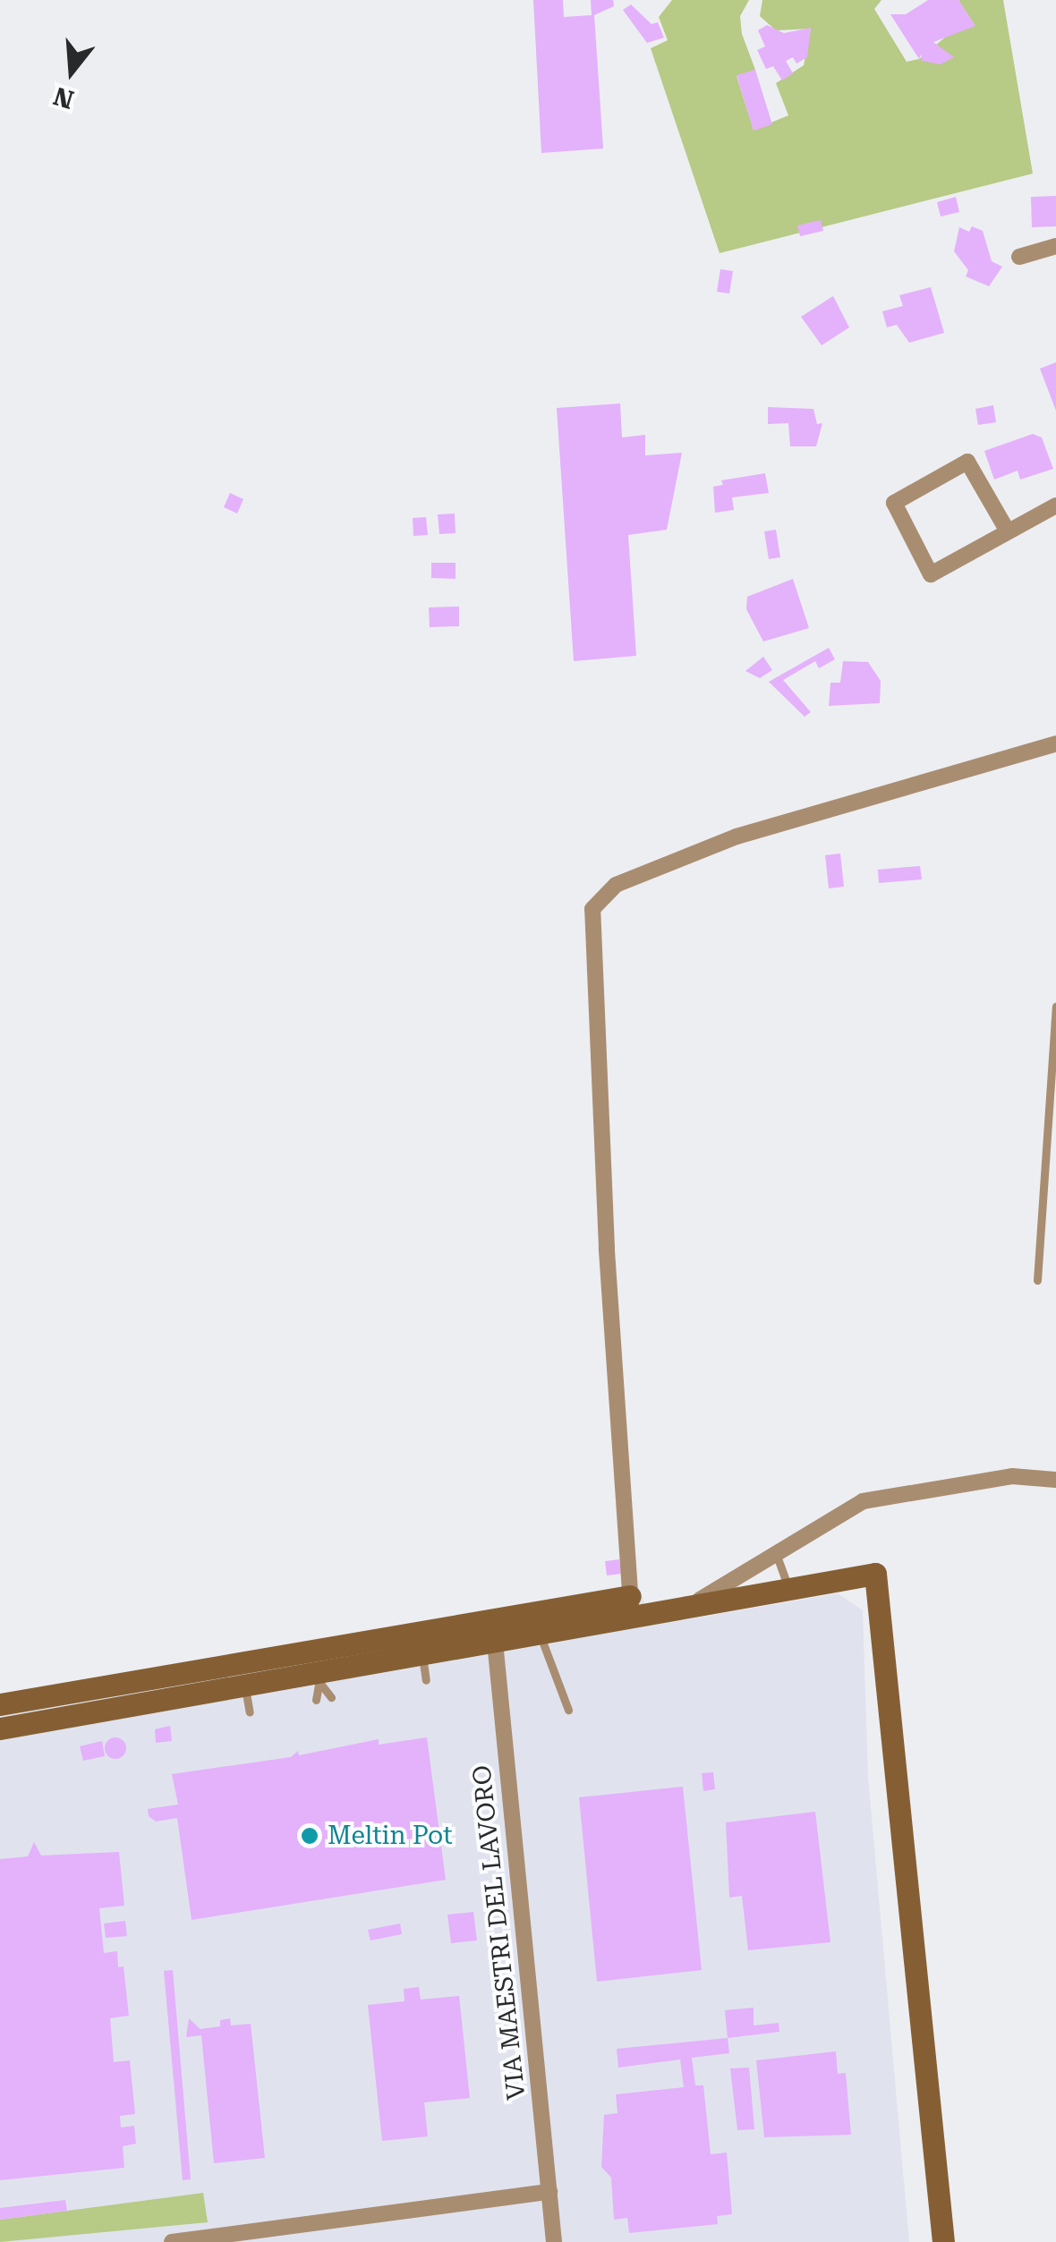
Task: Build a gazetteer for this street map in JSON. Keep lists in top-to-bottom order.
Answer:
{
  "streets": {
    "street": ["VIA MAESTRI DEL LAVORO"]
  },
  "places": ["Meltin Pot"],
  "north": "bottom"
}
